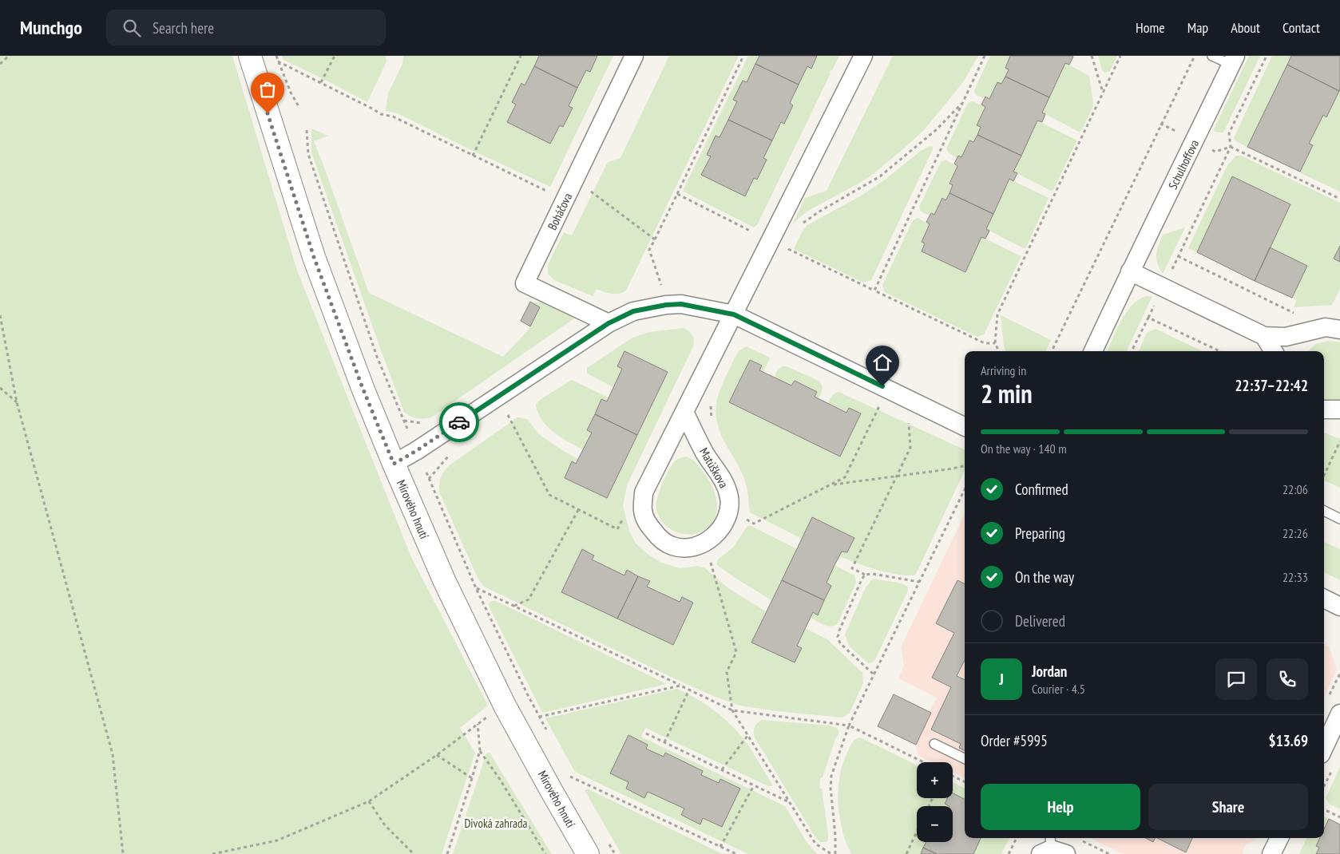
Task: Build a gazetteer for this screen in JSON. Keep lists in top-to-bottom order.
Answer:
{
  "streets": {
    "main road": ["Mírového hnutí"],
    "street": ["Schulhoffova", "Boháčova", "Matúškova"]
  },
  "parks": ["Divoká zahrada"],
  "page": {
    "header": "Munchgo",
    "search": "Search here",
    "nav": [
      "Home",
      "Map",
      "About",
      "Contact"
    ],
    "heading": ["2 min", "Arriving in", "22:37–22:42"],
    "panel": [
      "Jordan",
      "Courier · 4.5",
      "Order #5995",
      "$13.69"
    ],
    "bar": "On the way · 140 m",
    "list": [
      ["Confirmed", "22:06"],
      ["Preparing", "22:26"],
      ["On the way", "22:33"],
      "Delivered"
    ],
    "round": "J",
    "map_buttons": ["+", "−"],
    "buttons": ["Help", "Share"]
  }
}
